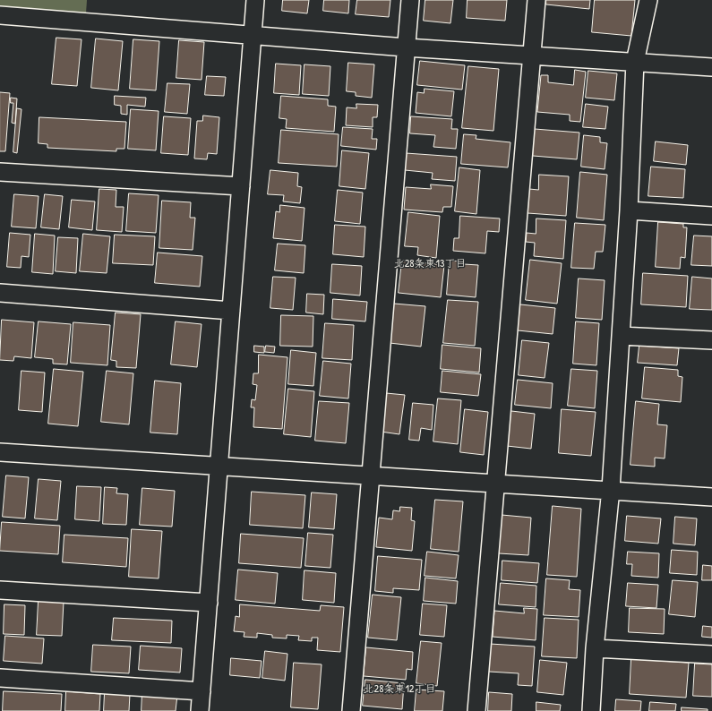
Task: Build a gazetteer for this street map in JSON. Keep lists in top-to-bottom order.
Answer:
{
  "districts": ["北28条東13丁目", "北28条東12丁目"]
}
